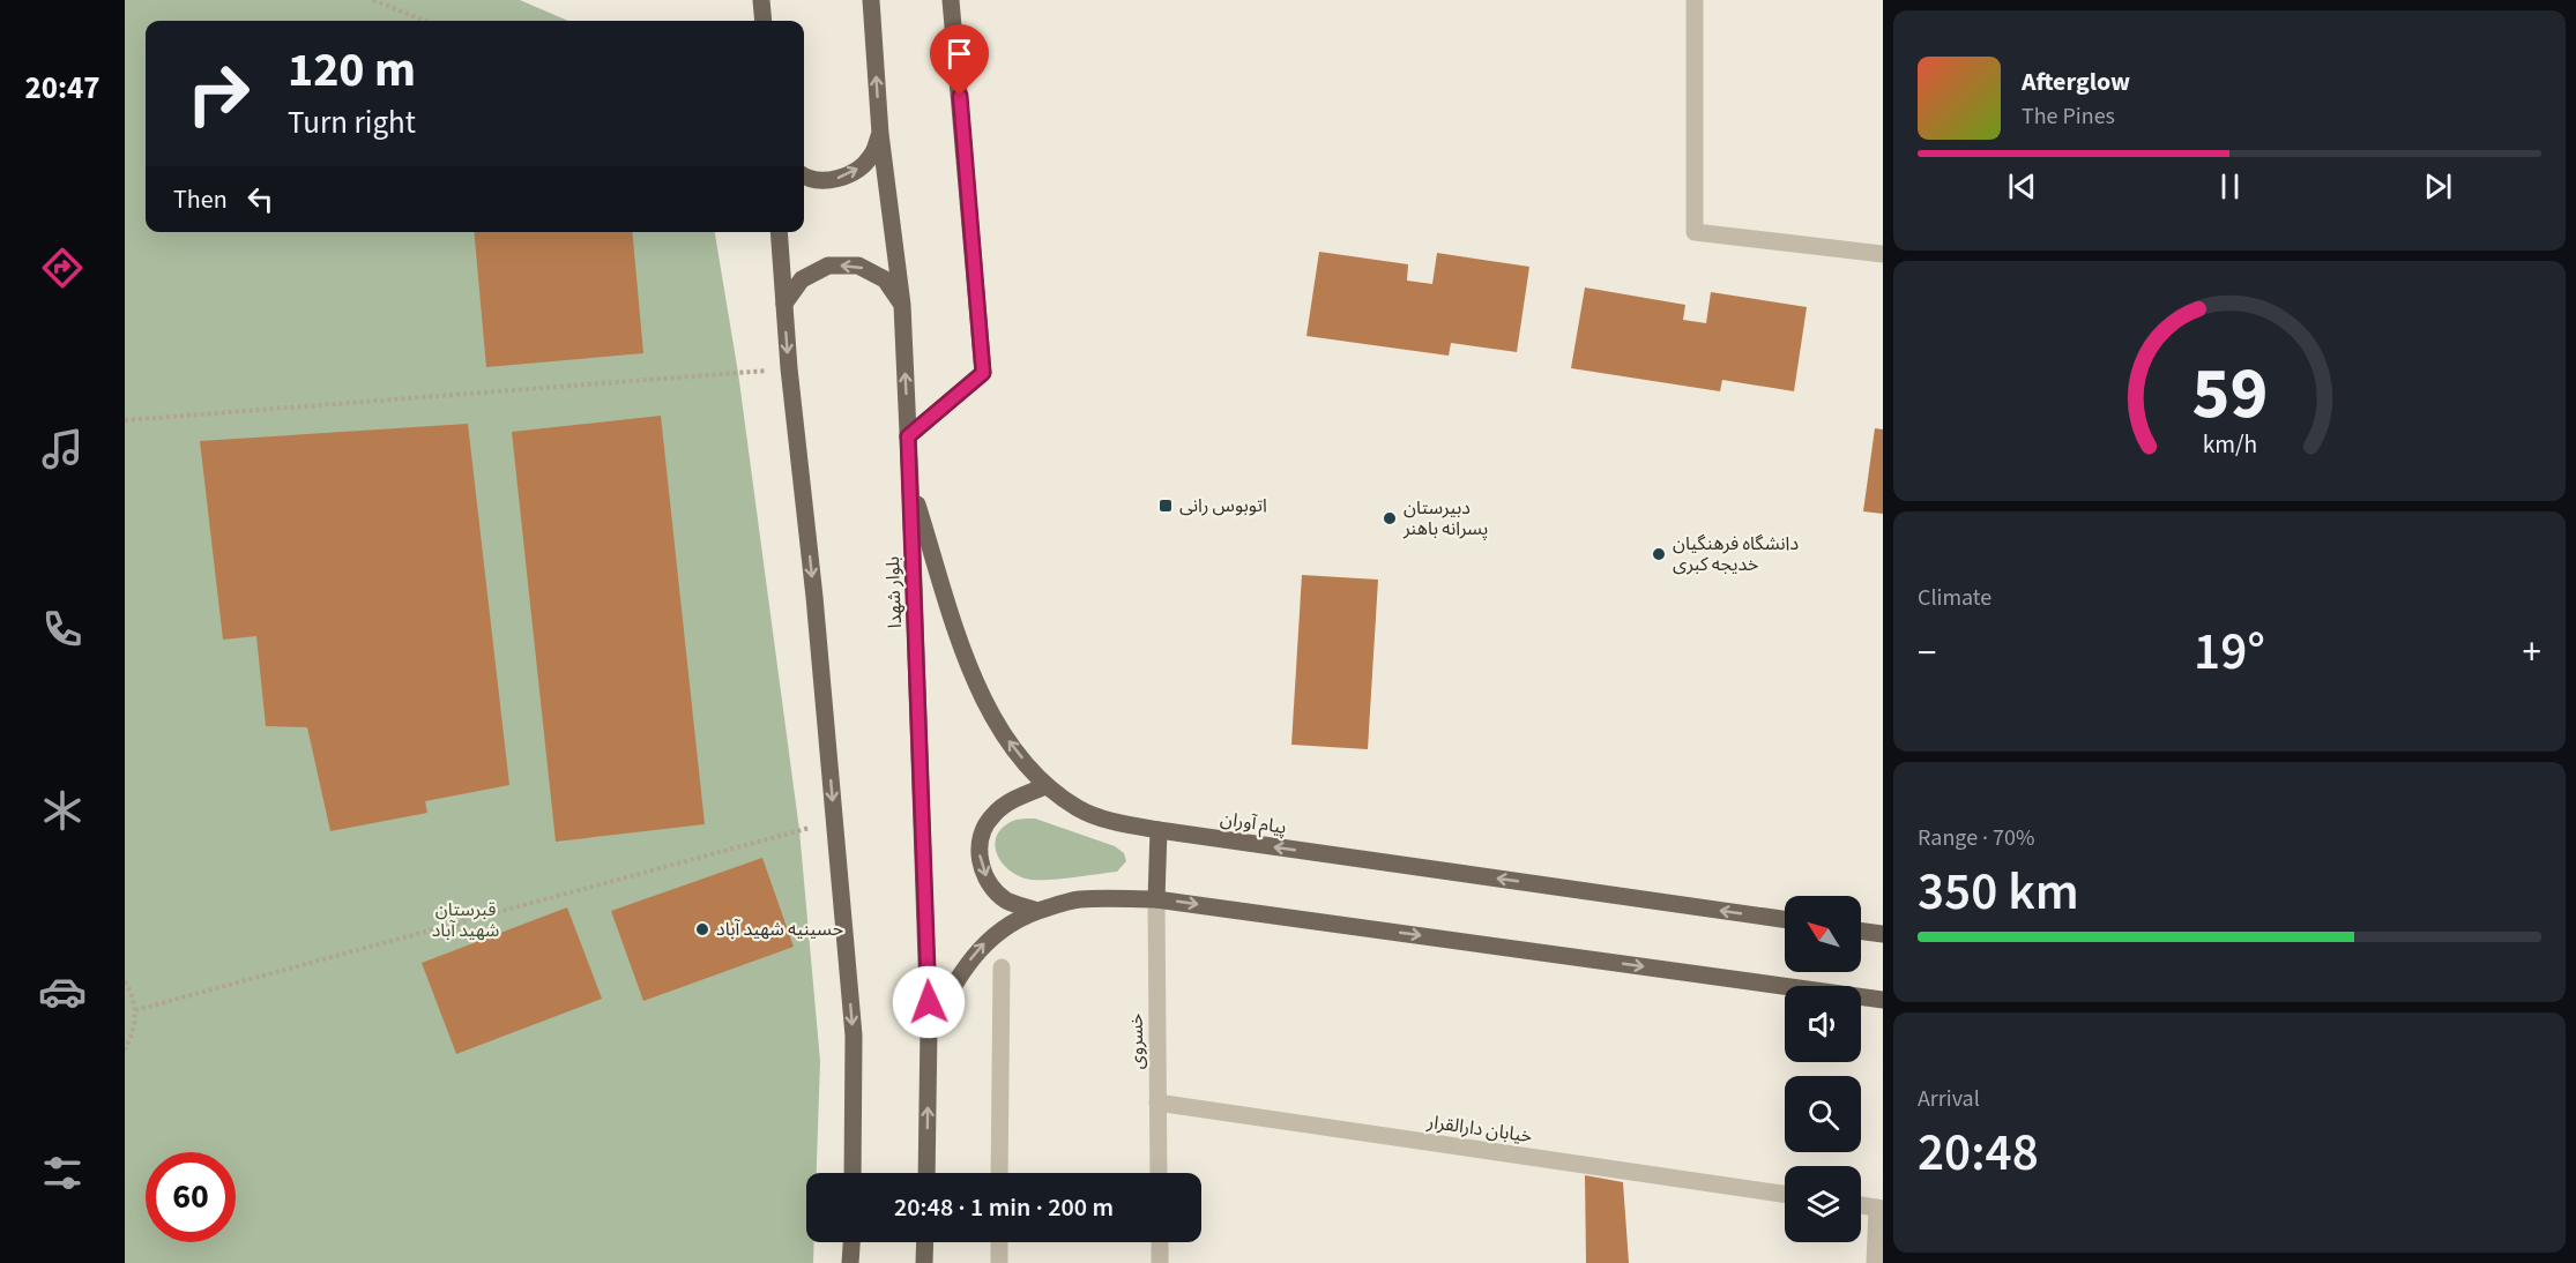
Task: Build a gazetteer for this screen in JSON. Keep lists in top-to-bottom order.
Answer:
{
  "streets": {
    "main road": ["بلوار شهدا", "پیام آوران"],
    "street": ["خسروی", "خیابان دارالقرار"]
  },
  "crossings": [
    ["بلوار شهدا", "پیام آوران"],
    ["خسروی", "خیابان دارالقرار"]
  ],
  "parks": ["قبرستان شهید آباد"],
  "places": {
    "transit": ["اتوبوس رانی"],
    "other": ["دبیرستان پسرانه باهنر", "دانشگاه فرهنگیان خدیجه کبری", "حسینیه شهید آباد"]
  },
  "north": "top left",
  "page": {
    "tabs": "20:47",
    "turn": ["120 m", "Turn right"],
    "song": ["Afterglow", "The Pines"],
    "then": "Then",
    "tile": [
      "Climate",
      ["Range · 70%", "350 km"],
      ["Arrival", "20:48"]
    ],
    "heat": ["−", "19°", "+"],
    "limit": "60",
    "trip": "20:48 · 1 min · 200 m",
    "gauge": ["59", "km/h"]
  }
}
